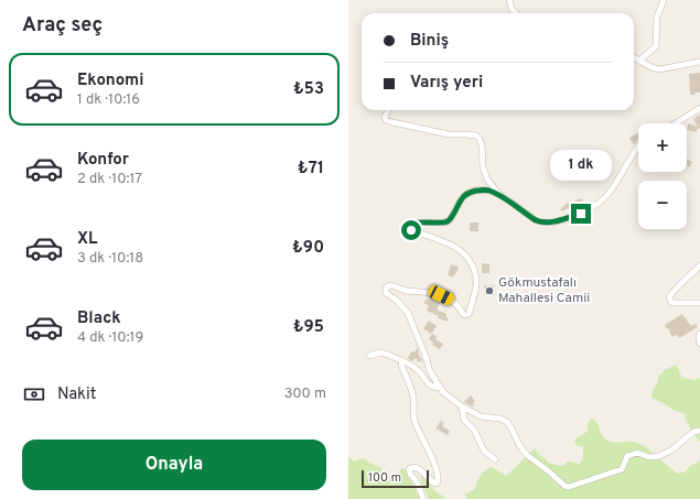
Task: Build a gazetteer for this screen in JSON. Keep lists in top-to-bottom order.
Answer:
{
  "places": ["Gökmustafalı Mahallesi Camii"],
  "scale_bar": "100 m",
  "page": {
    "heading": "Araç seç",
    "banner": ["Biniş", "Varış yeri"],
    "list": [
      {
        "name": "Ekonomi",
        "note": "1 dk · 10:16",
        "value": "₺53"
      },
      {
        "name": "Konfor",
        "note": "2 dk · 10:17",
        "value": "₺71"
      },
      {
        "name": "XL",
        "note": "3 dk · 10:18",
        "value": "₺90"
      },
      {
        "name": "Black",
        "note": "4 dk · 10:19",
        "value": "₺95"
      }
    ],
    "map_buttons": ["+", "−"],
    "bubble": "1 dk",
    "pay": ["Nakit", "300 m"],
    "buttons": "Onayla",
    "scale": "100 m"
  }
}
